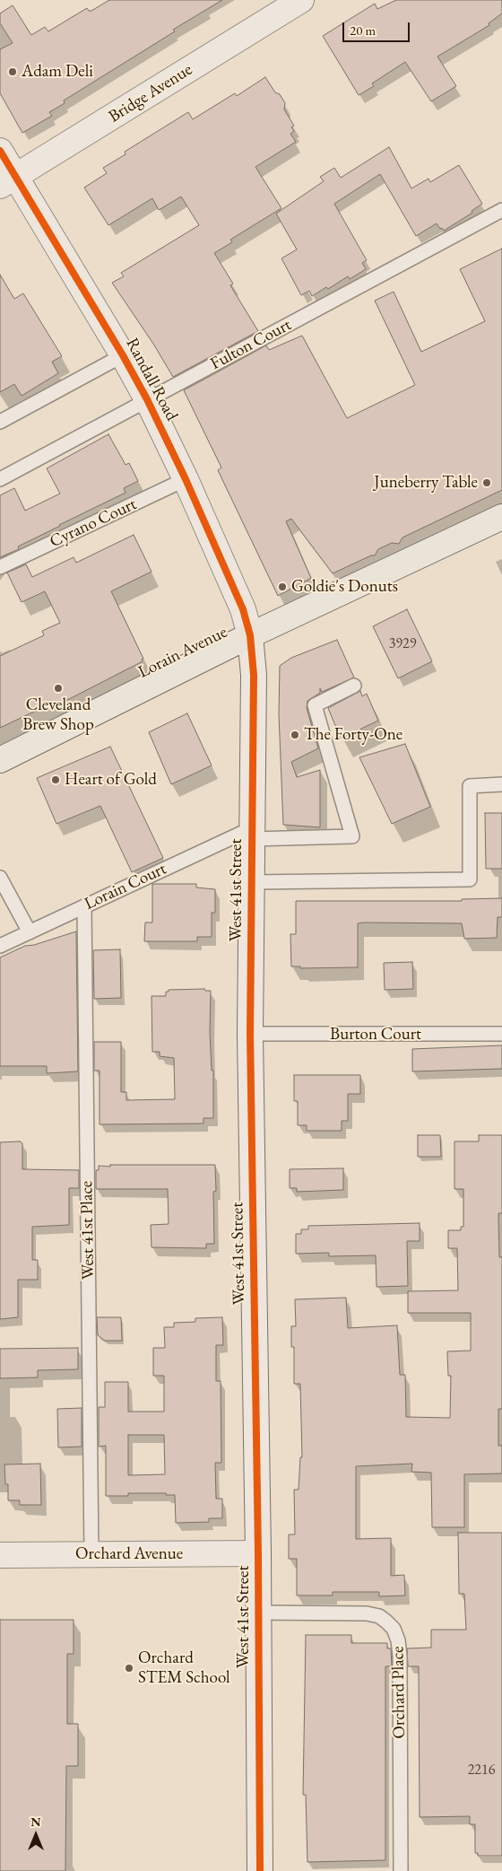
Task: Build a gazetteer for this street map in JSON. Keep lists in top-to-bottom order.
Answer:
{
  "streets": {
    "main road": ["Lorain Avenue"],
    "street": [
      "Bridge Avenue",
      "Randall Road",
      "West 41st Street",
      "Orchard Avenue"
    ],
    "lane": [
      "Fulton Court",
      "Cyrano Court",
      "Lorain Court",
      "Burton Court",
      "West 41st Place",
      "Orchard Place"
    ]
  },
  "crossings": [
    ["Bridge Avenue", "Randall Road"],
    ["Fulton Court", "Randall Road"],
    ["Randall Road", "Cyrano Court"],
    ["Randall Road", "Lorain Avenue"],
    ["Randall Road", "West 41st Street"],
    ["Lorain Avenue", "West 41st Street"],
    ["Lorain Court", "West 41st Street"],
    ["Lorain Court", "West 41st Place"],
    ["West 41st Street", "Burton Court"],
    ["West 41st Street", "Orchard Avenue"],
    ["West 41st Street", "Orchard Place"],
    ["West 41st Place", "Orchard Avenue"]
  ],
  "places": [
    "Adam Deli",
    "Juneberry Table",
    "Goldie's Donuts",
    "Cleveland Brew Shop",
    "The Forty-One",
    "Heart of Gold",
    "Orchard STEM School"
  ],
  "house_numbers": ["3929", "2216"],
  "scale_bar": "20 m",
  "north": "top"
}
